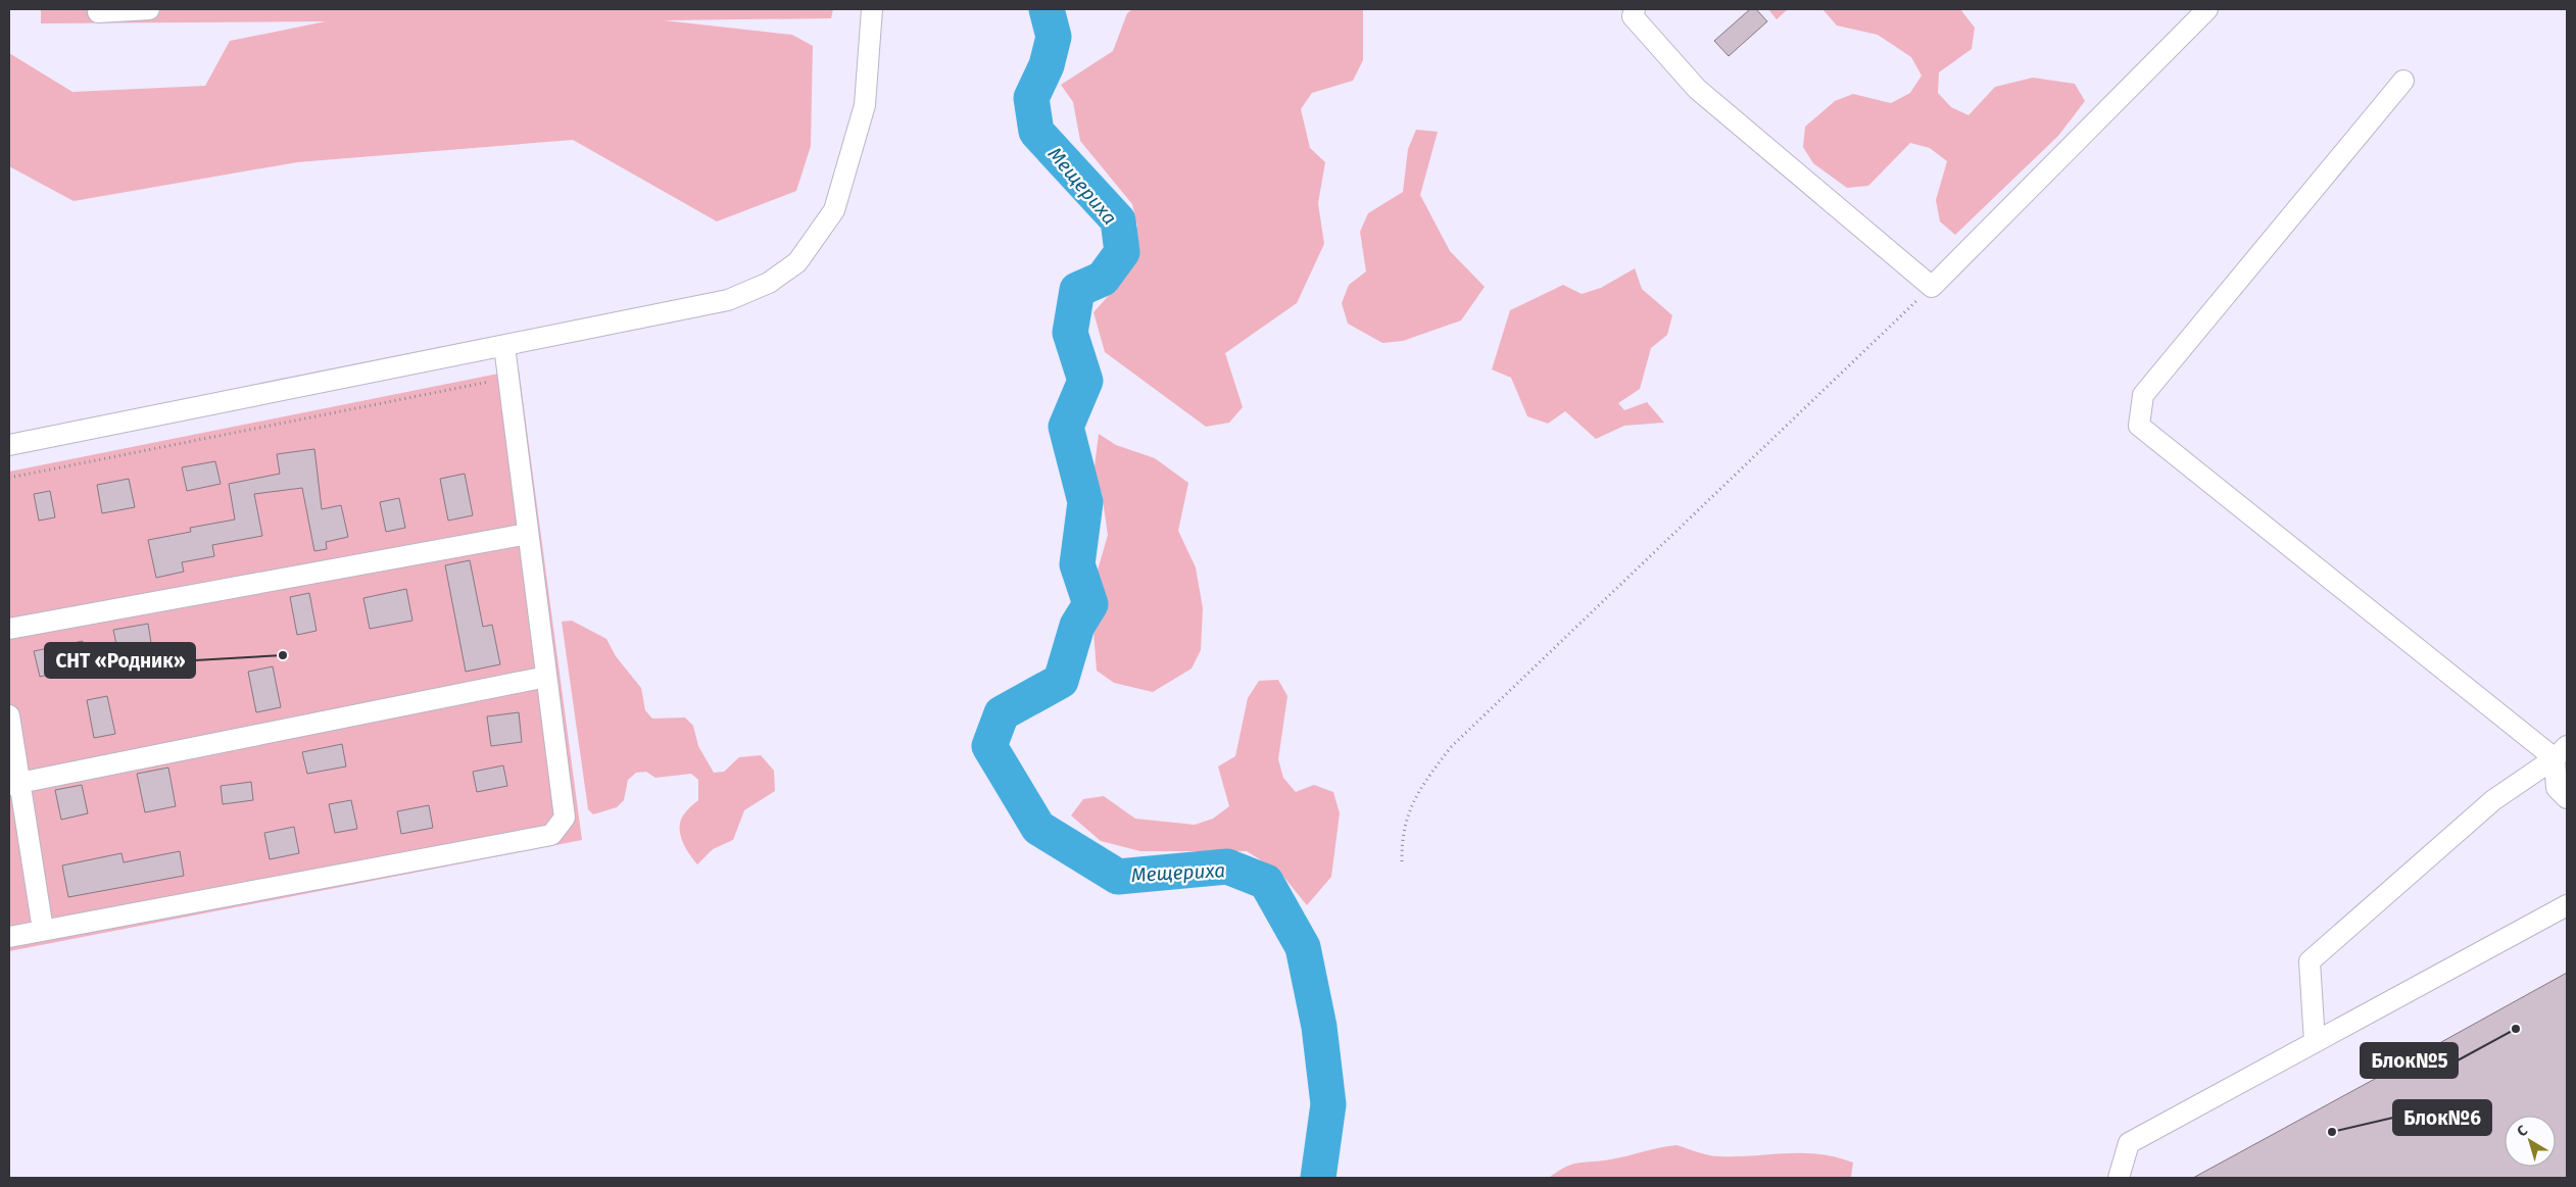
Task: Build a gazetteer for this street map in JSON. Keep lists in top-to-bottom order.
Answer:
{
  "water": ["Мещериха"],
  "places": ["СНТ «Родник»", "Блок№5", "Блок№6"],
  "north": "top left"
}
